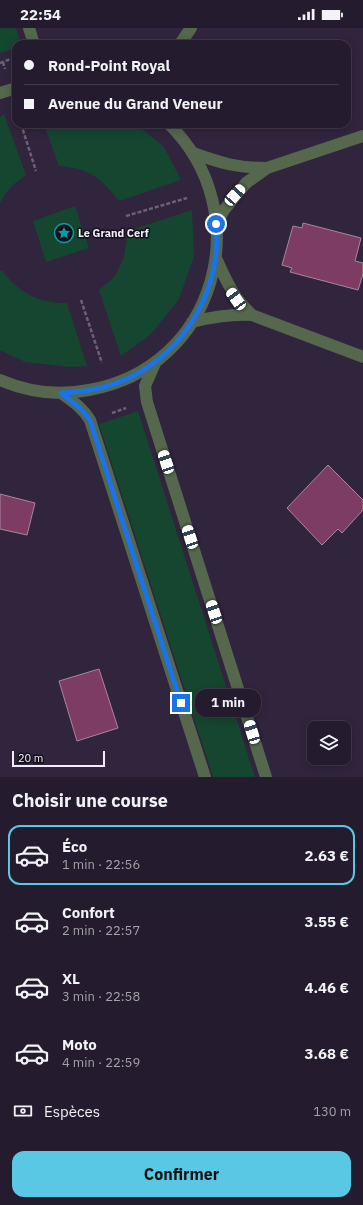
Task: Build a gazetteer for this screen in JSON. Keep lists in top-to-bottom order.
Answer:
{
  "places": {
    "place": ["Le Grand Cerf"]
  },
  "scale_bar": "20 m",
  "page": {
    "status": "22:54",
    "banner": ["Rond-Point Royal", "Avenue du Grand Veneur"],
    "bubble": "1 min",
    "scale": "20 m",
    "heading": "Choisir une course",
    "list": [
      {
        "name": "Éco",
        "note": "1 min · 22:56",
        "value": "2.63 €"
      },
      {
        "name": "Confort",
        "note": "2 min · 22:57",
        "value": "3.55 €"
      },
      {
        "name": "XL",
        "note": "3 min · 22:58",
        "value": "4.46 €"
      },
      {
        "name": "Moto",
        "note": "4 min · 22:59",
        "value": "3.68 €"
      }
    ],
    "pay": ["Espèces", "130 m"],
    "buttons": "Confirmer"
  }
}
